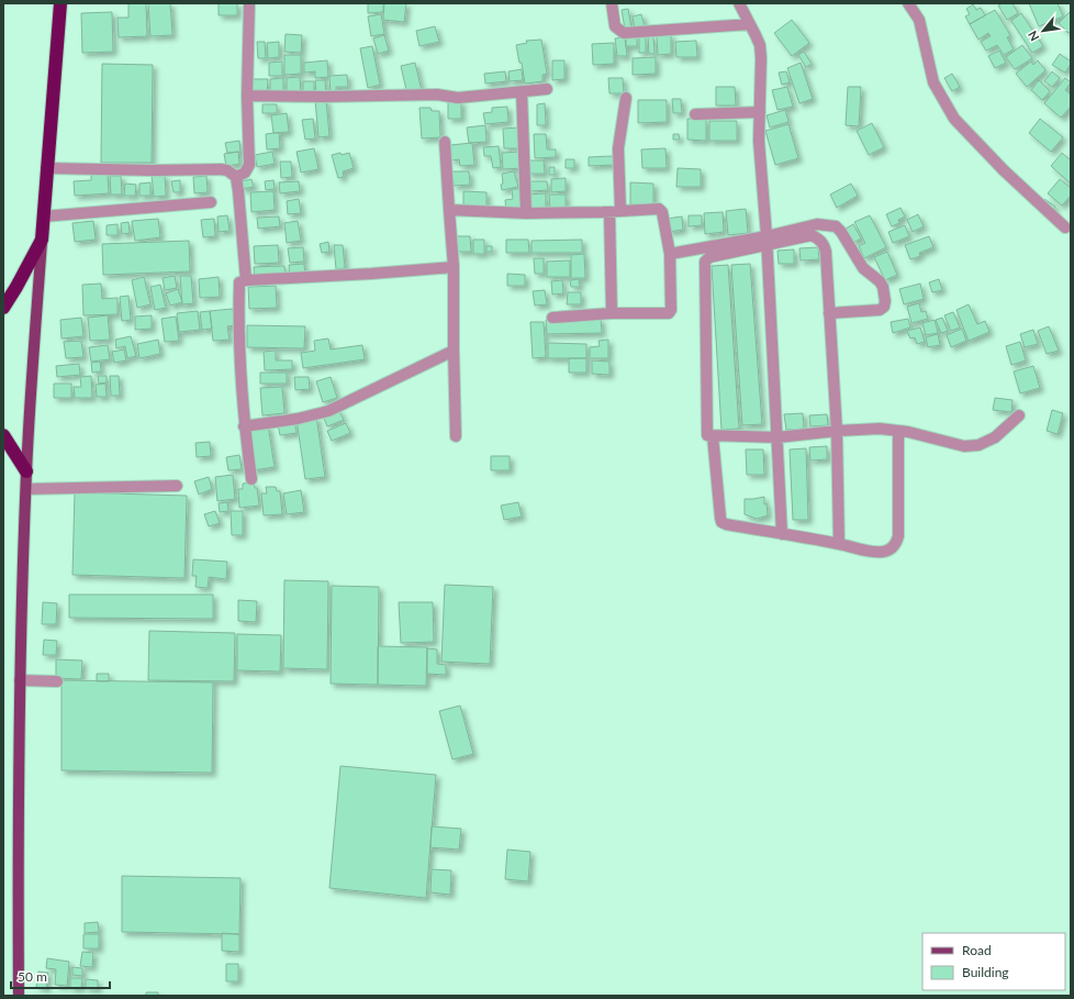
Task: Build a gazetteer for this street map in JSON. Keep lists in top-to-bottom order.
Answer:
{
  "legend": ["Road", "Building"],
  "scale_bar": "50 m",
  "north": "bottom left"
}
